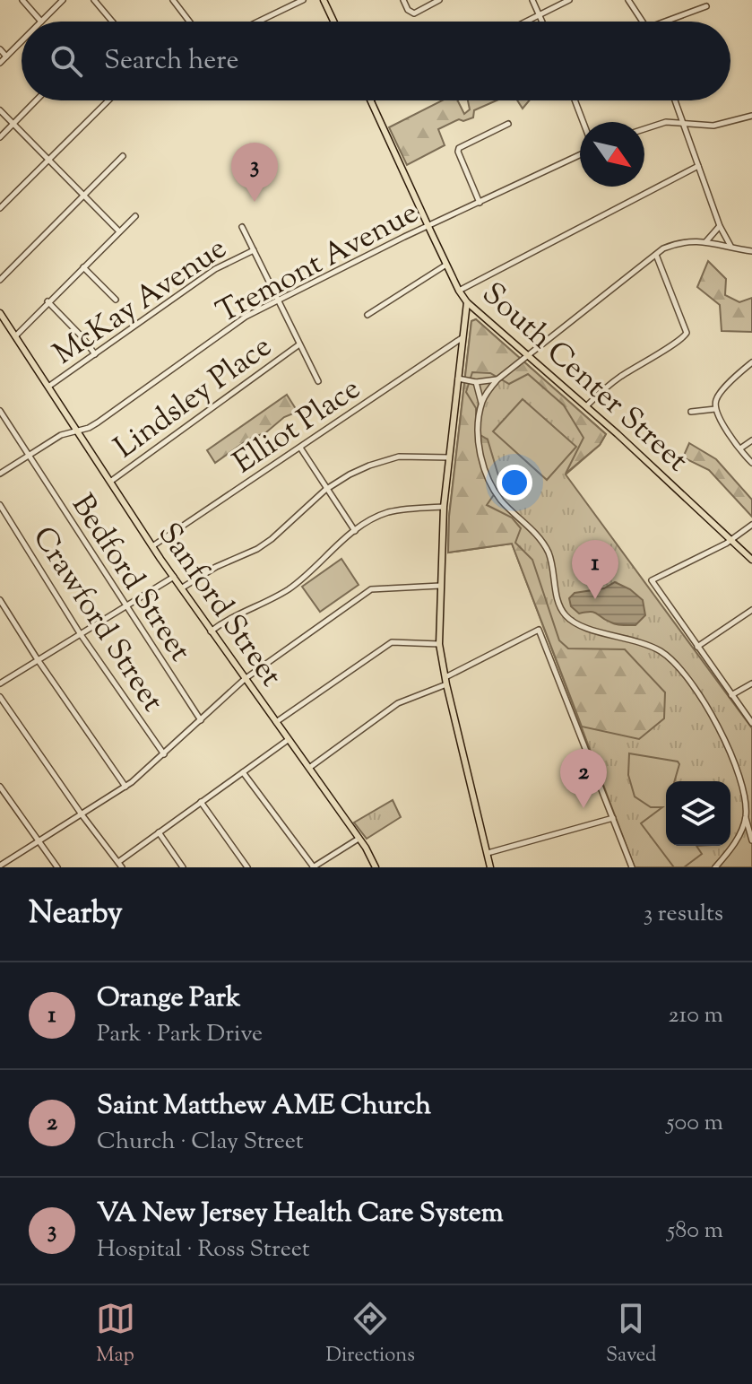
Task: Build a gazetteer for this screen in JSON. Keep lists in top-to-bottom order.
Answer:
{
  "streets": {
    "main road": ["South Center Street", "Sanford Street"],
    "street": [
      "Tremont Avenue",
      "McKay Avenue",
      "Lindsley Place",
      "Elliot Place",
      "Bedford Street",
      "Crawford Street"
    ]
  },
  "crossings": [
    ["Tremont Avenue", "South Center Street"],
    ["Tremont Avenue", "Bedford Street"],
    ["Tremont Avenue", "Sanford Street"],
    ["McKay Avenue", "Sanford Street"],
    ["Lindsley Place", "Sanford Street"],
    ["Elliot Place", "Sanford Street"]
  ],
  "north": "bottom right",
  "page": {
    "search": "Search here",
    "pins": ["3", "1", "2"],
    "heading": ["Nearby", "3 results"],
    "list": [
      {
        "mark": "1",
        "name": "Orange Park",
        "note": "Park · Park Drive",
        "value": "210 m"
      },
      {
        "mark": "2",
        "name": "Saint Matthew AME Church",
        "note": "Church · Clay Street",
        "value": "500 m"
      },
      {
        "mark": "3",
        "name": "VA New Jersey Health Care System",
        "note": "Hospital · Ross Street",
        "value": "580 m"
      }
    ],
    "nav": ["Map", "Directions", "Saved"]
  }
}
